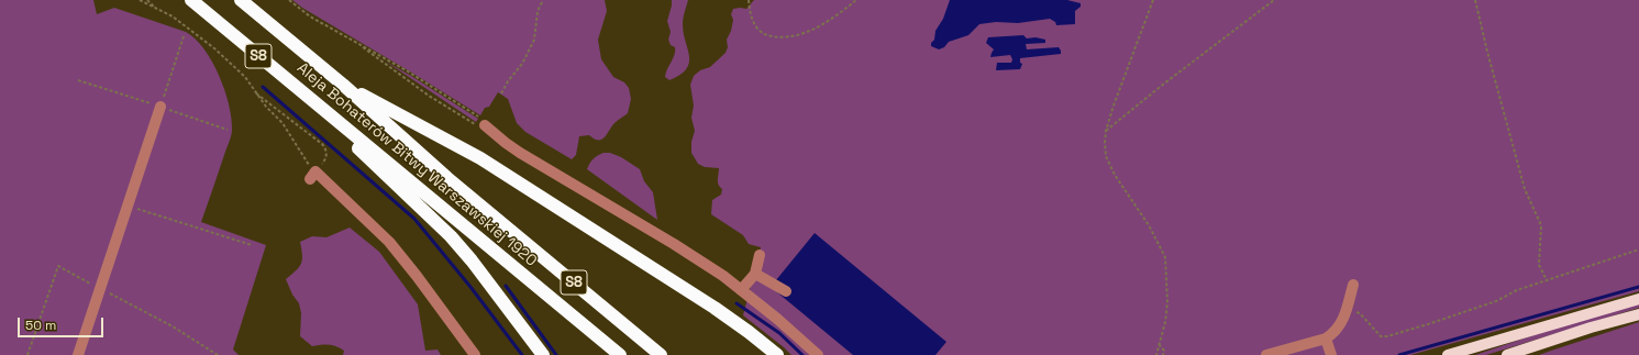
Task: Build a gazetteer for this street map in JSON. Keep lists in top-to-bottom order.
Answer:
{
  "streets": {
    "highway": ["S8", "Aleja Bohaterów Bitwy Warszawskiej 1920"]
  },
  "scale_bar": "50 m"
}
